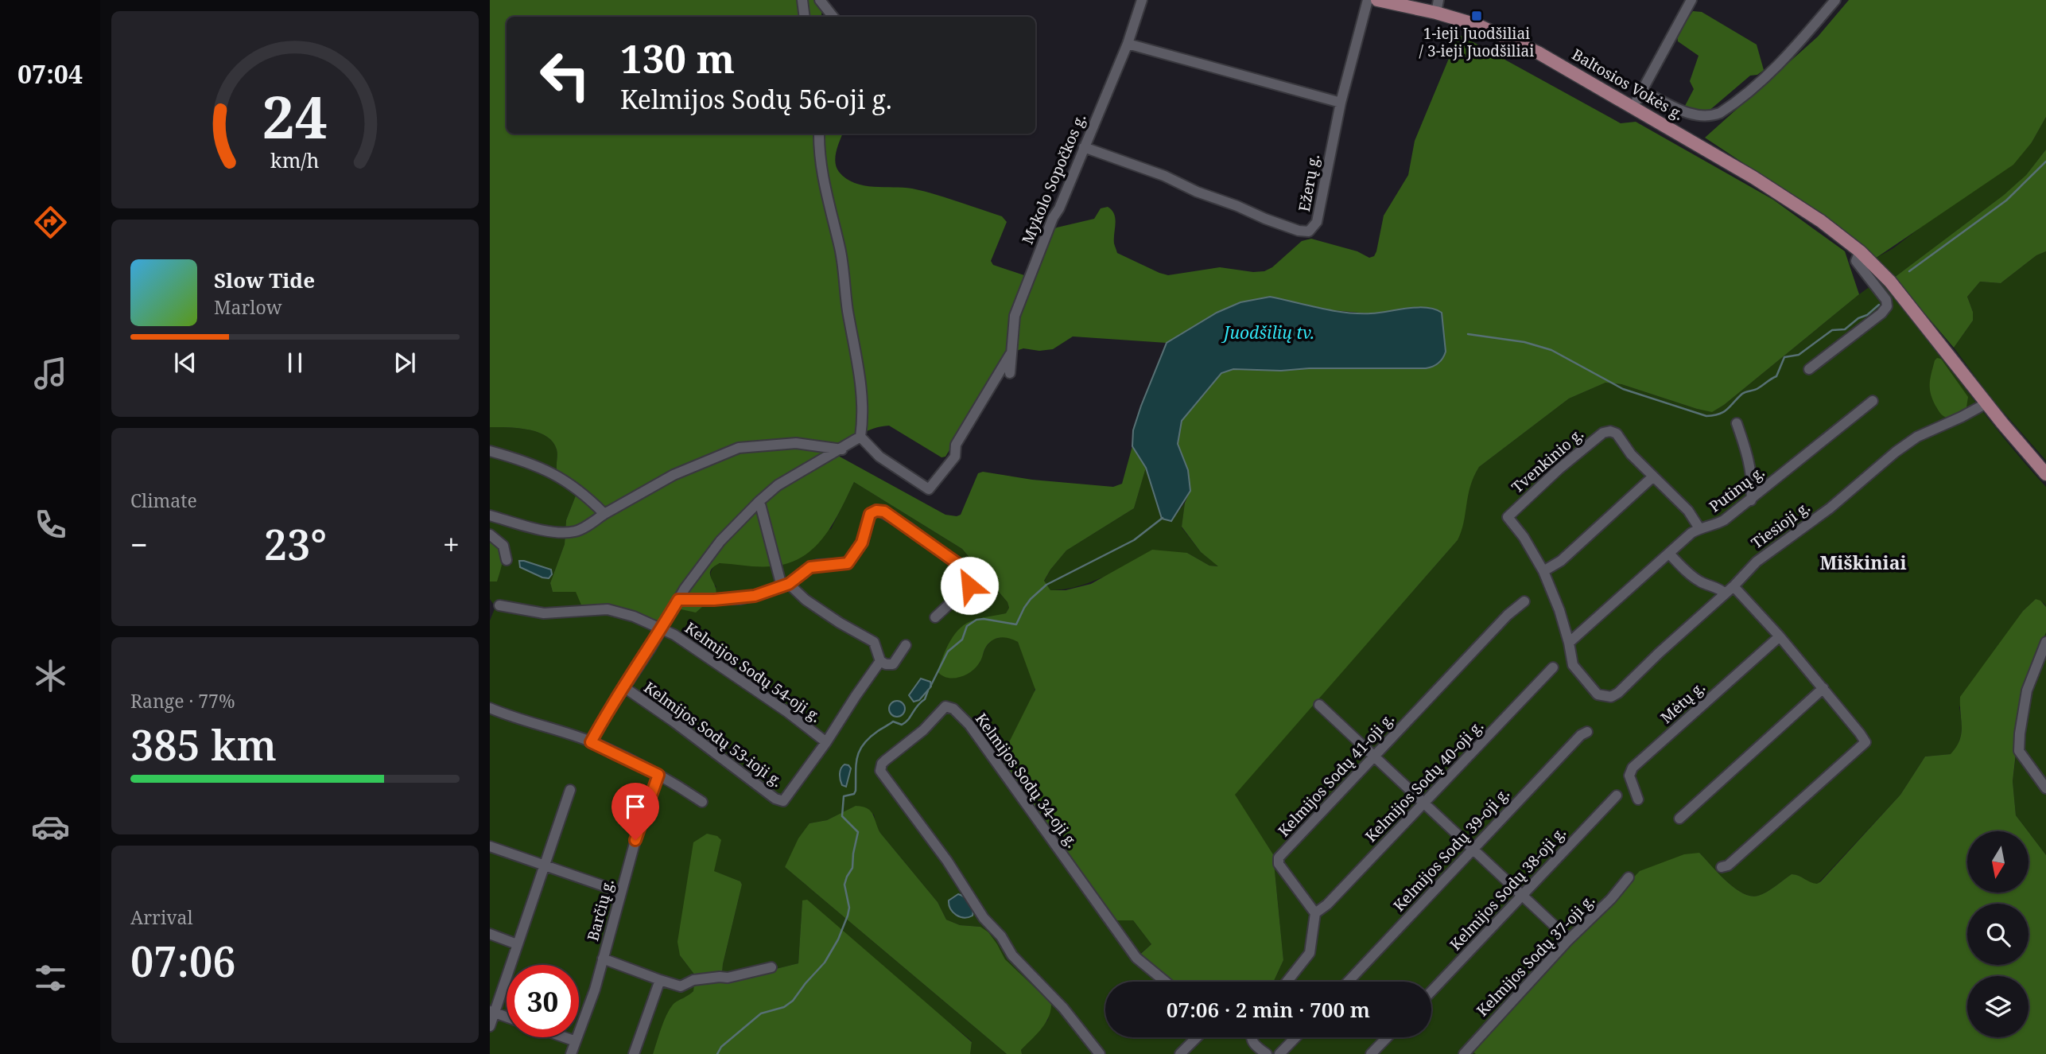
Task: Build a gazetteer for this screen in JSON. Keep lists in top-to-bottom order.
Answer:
{
  "streets": {
    "main road": ["Baltosios Vokės g."],
    "street": [
      "Mykolo Sopočkos g.",
      "Ežerų g.",
      "Tvenkinio g.",
      "Putinų g.",
      "Tiesioji g.",
      "Kelmijos Sodų 54-oji g.",
      "Mėtų g.",
      "Kelmijos Sodų 53-ioji g.",
      "Kelmijos Sodų 41-oji g.",
      "Kelmijos Sodų 34-oji g.",
      "Kelmijos Sodų 40-oji g.",
      "Kelmijos Sodų 39-oji g.",
      "Kelmijos Sodų 38-oji g.",
      "Barčių g.",
      "Kelmijos Sodų 37-oji g."
    ]
  },
  "crossings": [
    ["Baltosios Vokės g.", "Tiesioji g."],
    ["Mykolo Sopočkos g.", "Ežerų g."],
    ["Tvenkinio g.", "Putinų g."],
    ["Putinų g.", "Tiesioji g."],
    ["Kelmijos Sodų 54-oji g.", "Kelmijos Sodų 53-ioji g."],
    ["Kelmijos Sodų 41-oji g.", "Kelmijos Sodų 40-oji g."]
  ],
  "districts": ["Miškiniai"],
  "water": ["Juodšilių tv."],
  "places": {
    "transit": ["1-ieji Juodšiliai / 3-ieji Juodšiliai"]
  },
  "north": "bottom",
  "page": {
    "tabs": "07:04",
    "turn": ["130 m", "Kelmijos Sodų 56-oji g."],
    "song": ["Slow Tide", "Marlow"],
    "tile": [
      "Climate",
      ["Range · 77%", "385 km"],
      ["Arrival", "07:06"]
    ],
    "heat": ["−", "23°", "+"],
    "limit": "30",
    "trip": "07:06 · 2 min · 700 m",
    "gauge": ["24", "km/h"]
  }
}
